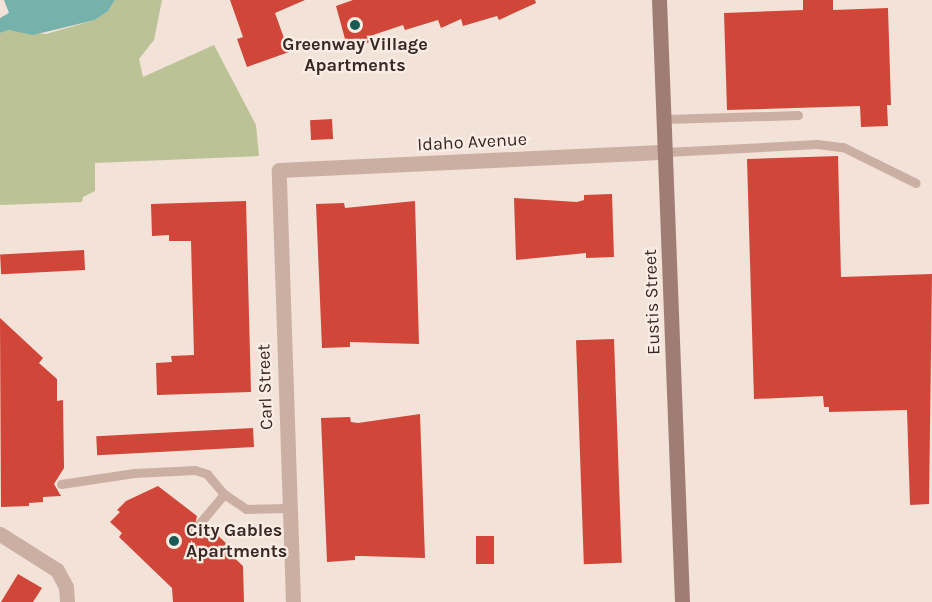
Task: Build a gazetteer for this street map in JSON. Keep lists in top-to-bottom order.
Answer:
{
  "streets": {
    "street": ["Idaho Avenue", "Eustis Street", "Carl Street"]
  },
  "crossings": [
    ["Idaho Avenue", "Eustis Street"],
    ["Idaho Avenue", "Carl Street"]
  ],
  "places": ["Greenway Village Apartments", "City Gables Apartments"]
}
